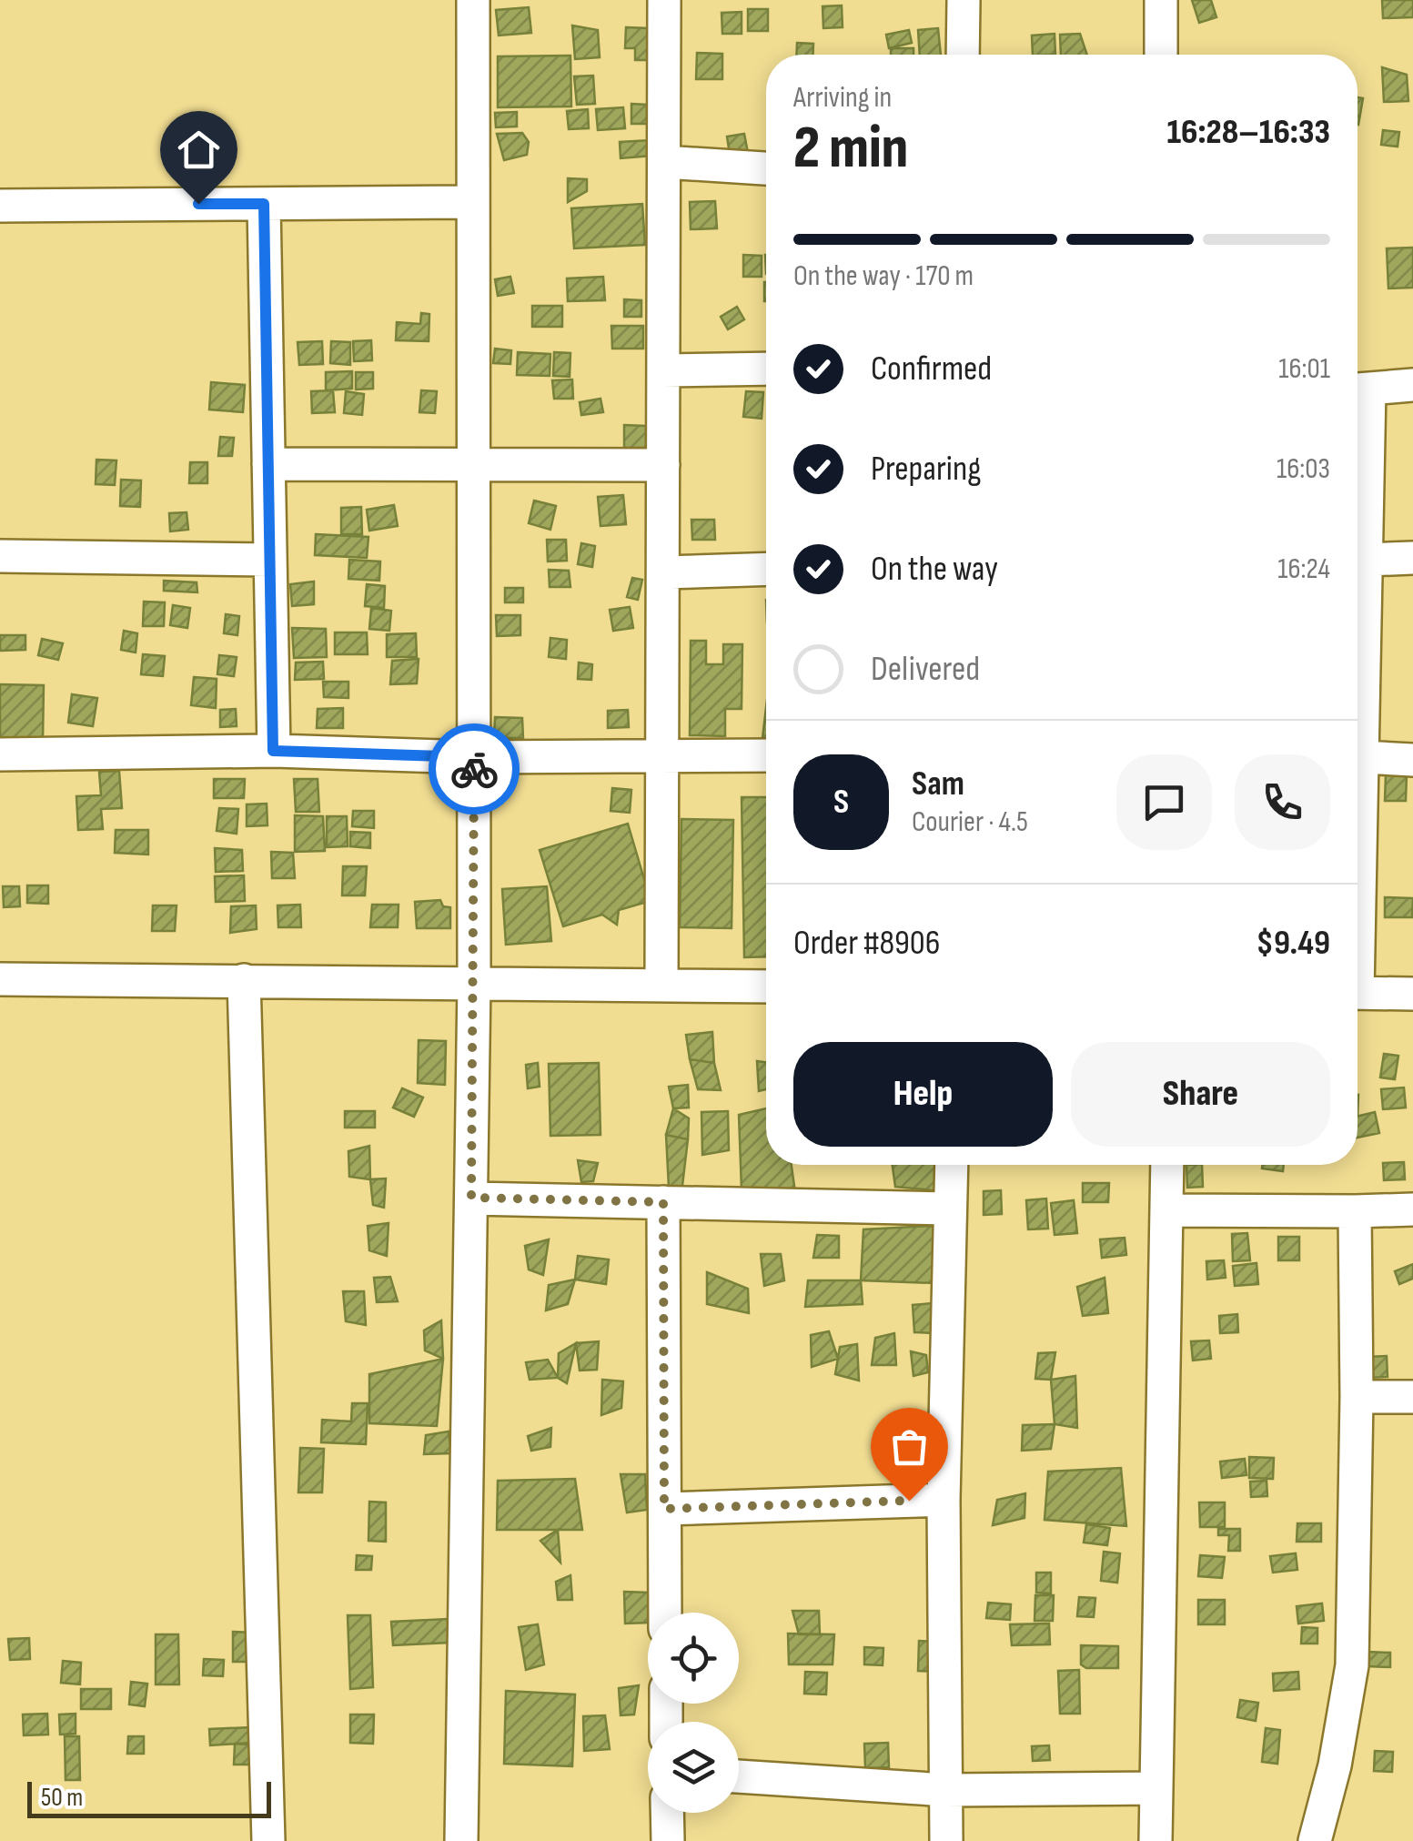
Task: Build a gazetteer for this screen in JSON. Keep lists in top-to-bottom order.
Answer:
{
  "scale_bar": "50 m",
  "page": {
    "heading": ["2 min", "Arriving in", "16:28–16:33"],
    "panel": [
      "Sam",
      "Courier · 4.5",
      "Order #8906",
      "$9.49"
    ],
    "bar": "On the way · 170 m",
    "list": [
      ["Confirmed", "16:01"],
      ["Preparing", "16:03"],
      ["On the way", "16:24"],
      "Delivered"
    ],
    "round": "S",
    "buttons": ["Help", "Share"],
    "scale": "50 m"
  }
}
